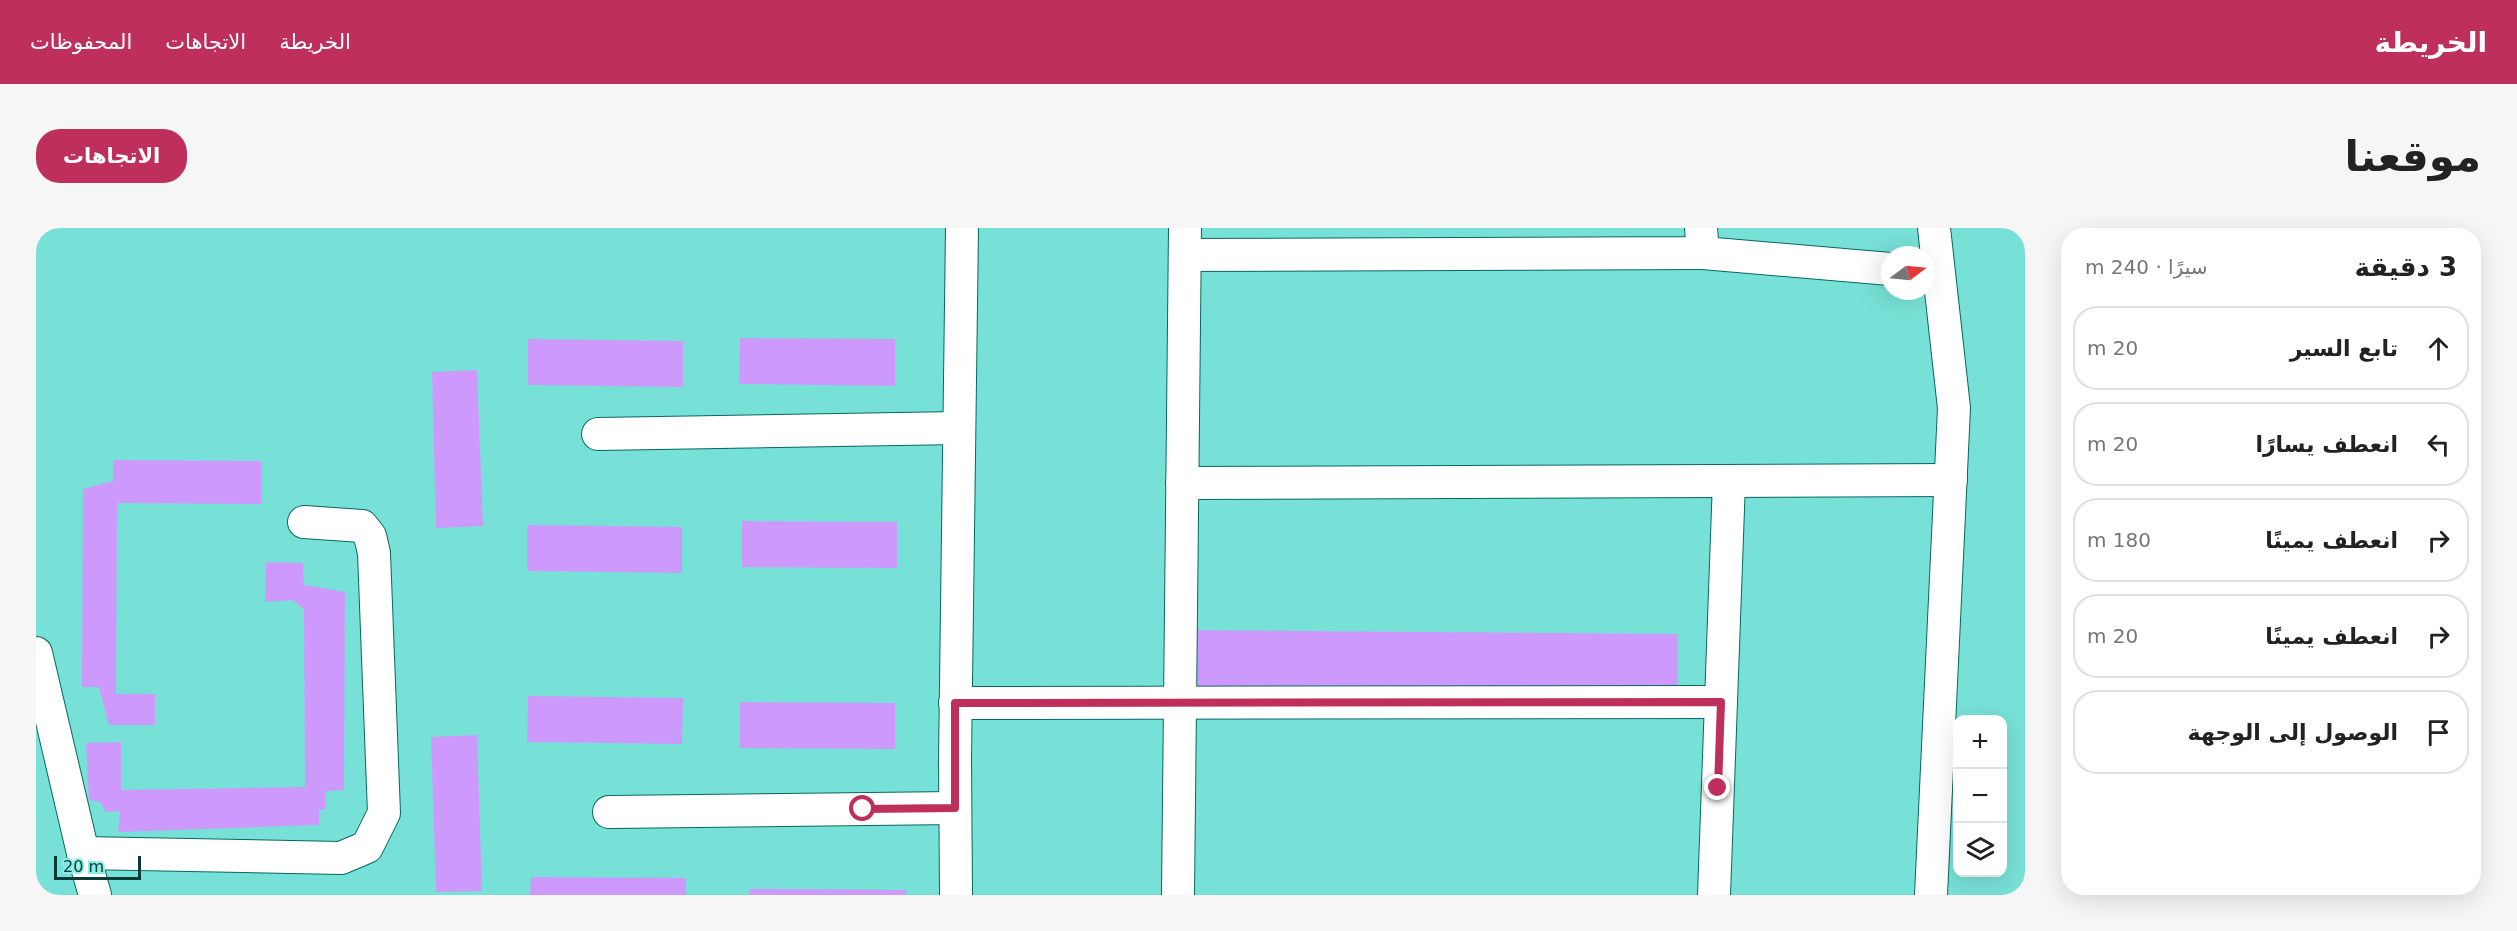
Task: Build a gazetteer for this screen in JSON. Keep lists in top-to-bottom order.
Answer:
{
  "scale_bar": "20 m",
  "north": "right",
  "page": {
    "header": "الخريطة",
    "nav": ["الخريطة", "الاتجاهات", "المحفوظات"],
    "buttons": "الاتجاهات",
    "title": "موقعنا",
    "heading": ["3 دقيقة", "سيرًا · 240 m"],
    "list": [
      ["تابع السير", "20 m"],
      ["انعطف يسارًا", "20 m"],
      ["انعطف يمينًا", "180 m"],
      ["انعطف يمينًا", "20 m"],
      "الوصول إلى الوجهة"
    ],
    "map_buttons": ["+", "−"],
    "scale": "20 m"
  }
}
